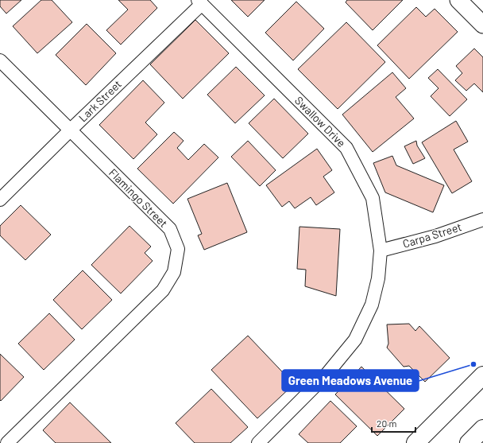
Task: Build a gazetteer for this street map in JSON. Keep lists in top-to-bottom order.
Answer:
{
  "streets": {
    "street": [
      "Lark Street",
      "Swallow Drive",
      "Flamingo Street",
      "Carpa Street"
    ]
  },
  "crossings": [
    ["Lark Street", "Swallow Drive"],
    ["Lark Street", "Flamingo Street"],
    ["Swallow Drive", "Carpa Street"]
  ],
  "places": ["Green Meadows Avenue"],
  "scale_bar": "20 m"
}
